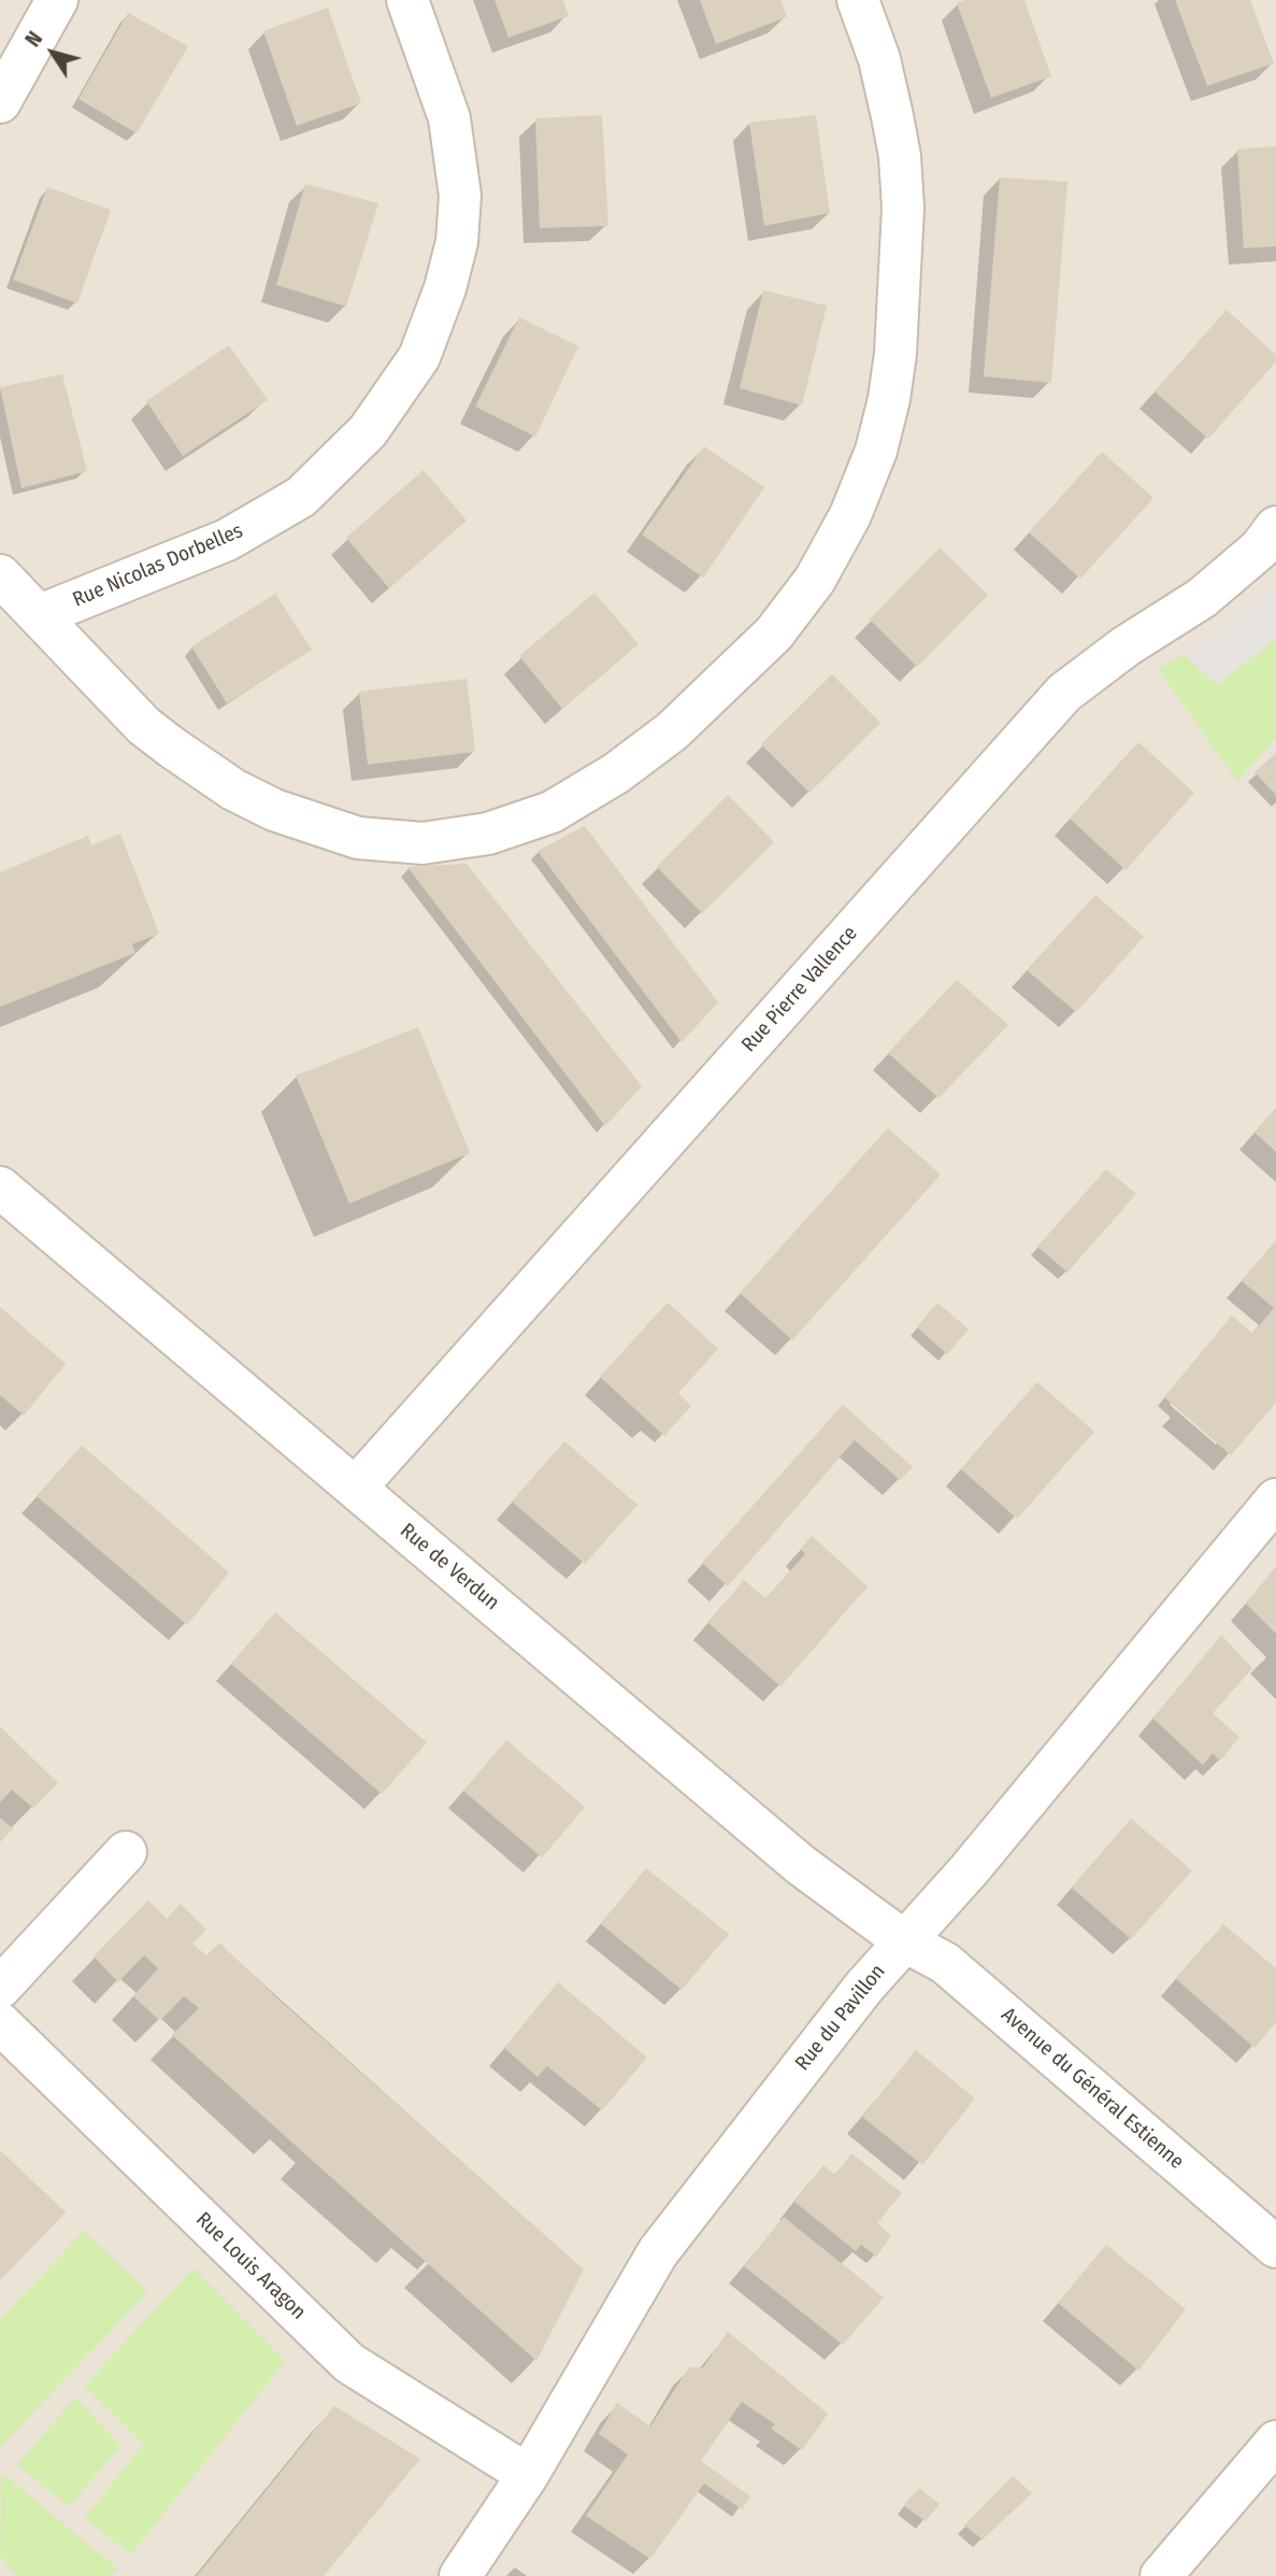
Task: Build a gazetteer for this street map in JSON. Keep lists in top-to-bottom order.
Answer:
{
  "streets": {
    "street": [
      "Rue Nicolas Dorbelles",
      "Rue Pierre Vallence",
      "Rue de Verdun",
      "Rue du Pavillon",
      "Avenue du Général Estienne",
      "Rue Louis Aragon"
    ]
  },
  "crossings": [
    ["Rue Pierre Vallence", "Rue de Verdun"],
    ["Rue de Verdun", "Rue du Pavillon"],
    ["Rue de Verdun", "Avenue du Général Estienne"],
    ["Rue du Pavillon", "Avenue du Général Estienne"],
    ["Rue du Pavillon", "Rue Louis Aragon"]
  ],
  "north": "top left"
}
